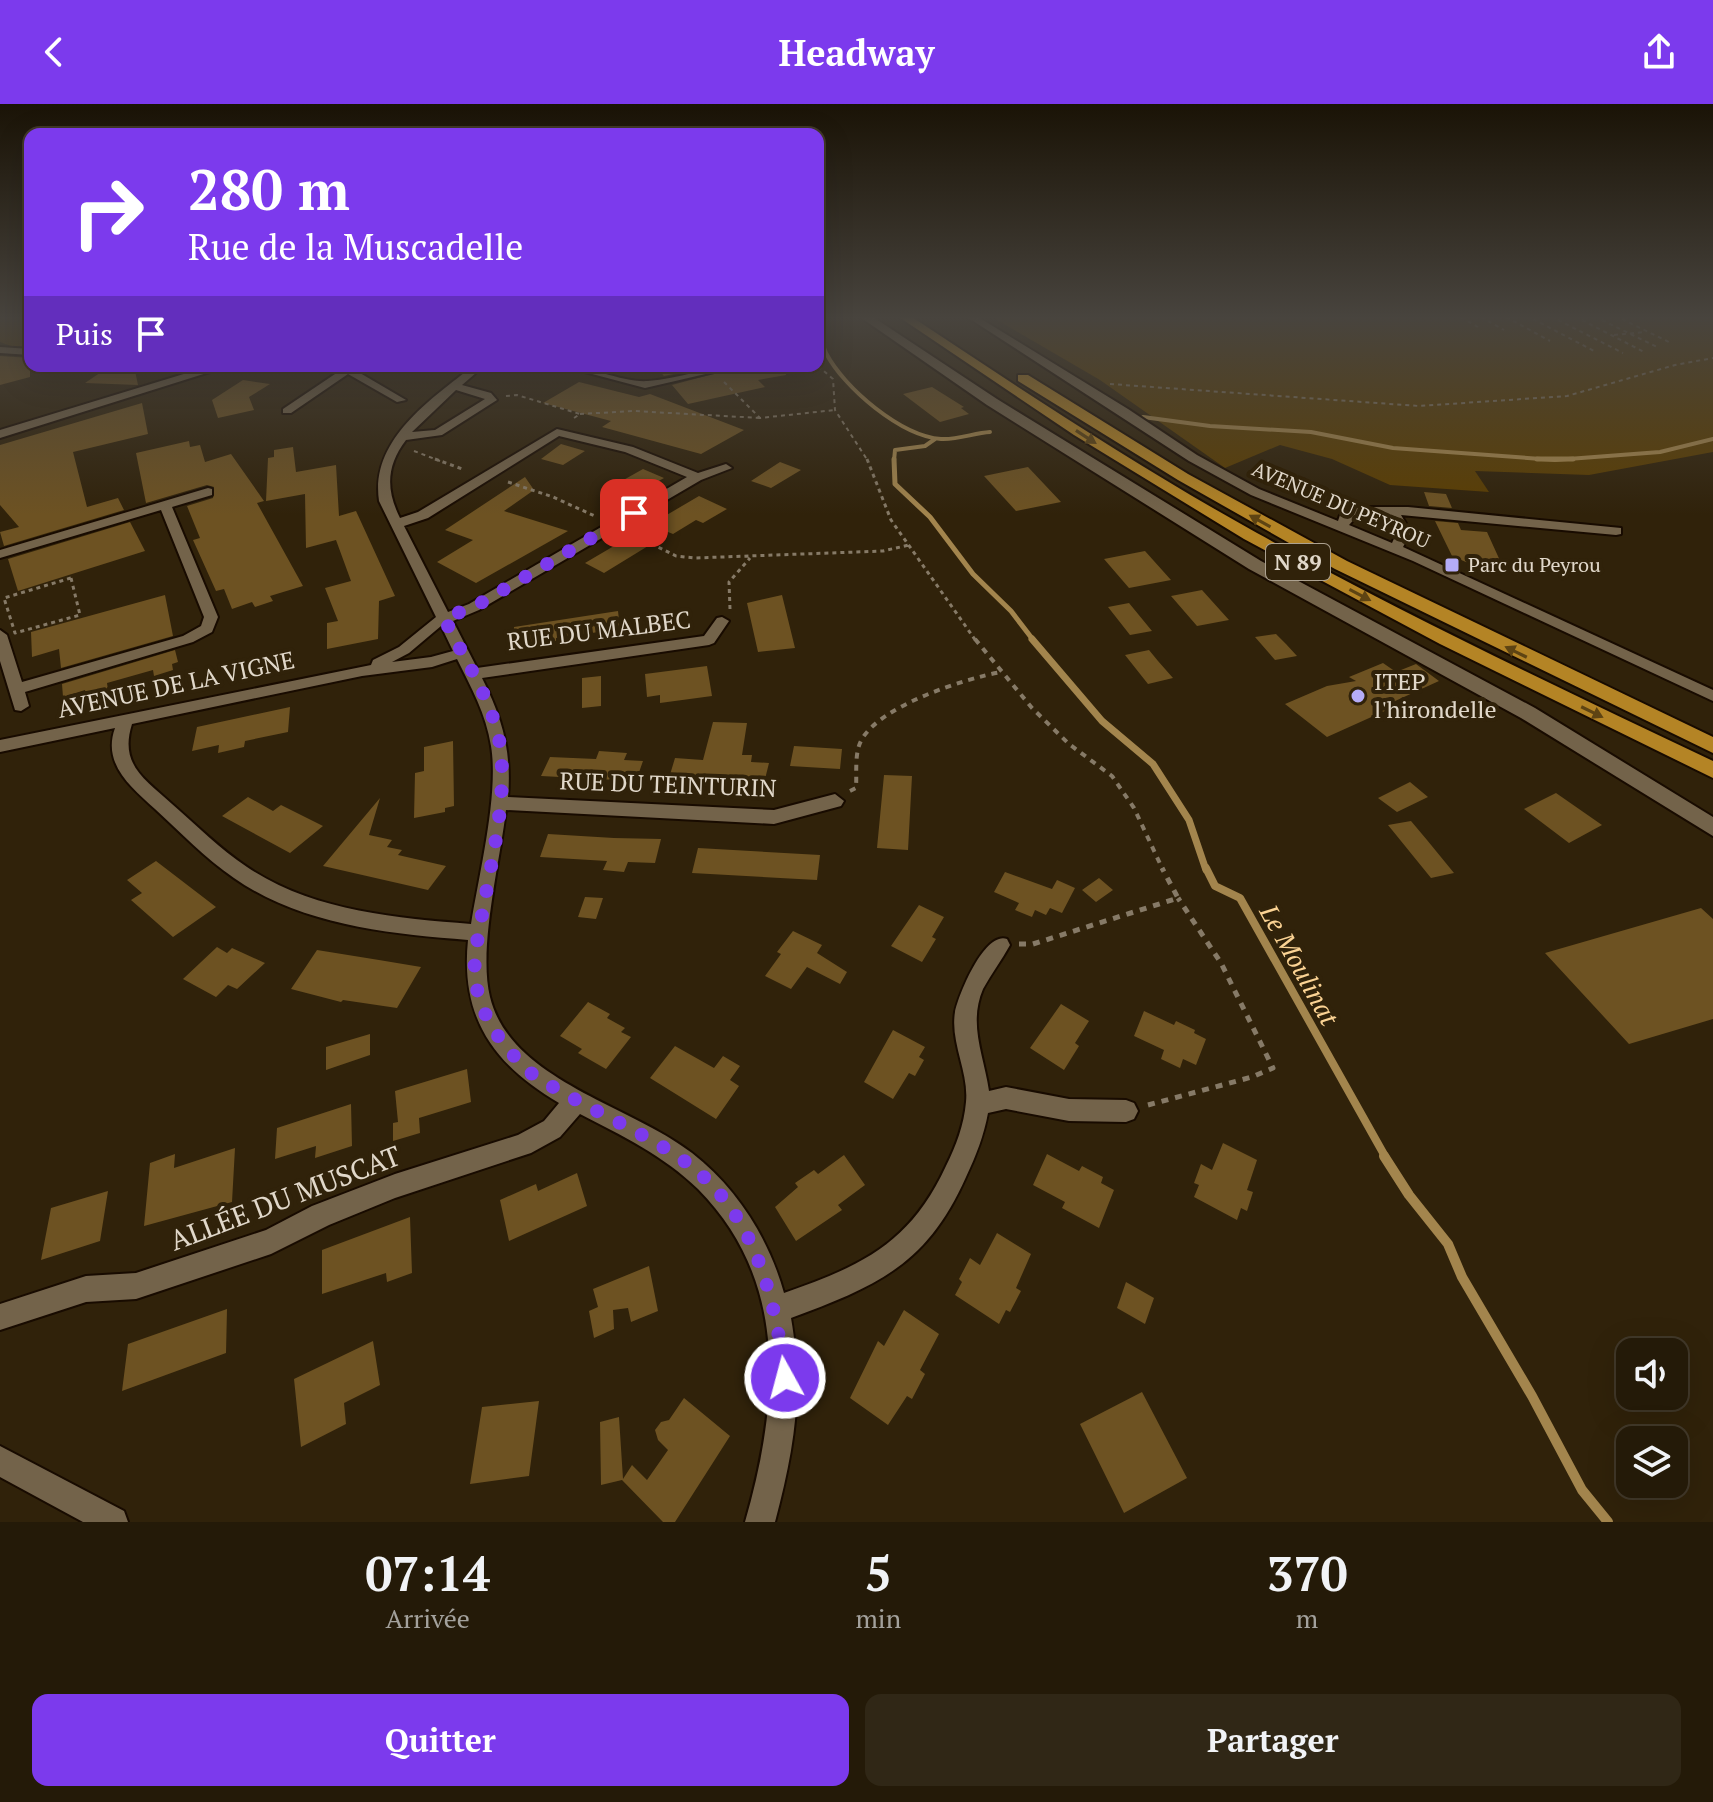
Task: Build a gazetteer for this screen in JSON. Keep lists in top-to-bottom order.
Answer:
{
  "streets": {
    "highway": ["N 89"],
    "street": [
      "AVENUE DU PEYROU",
      "RUE DU MALBEC",
      "AVENUE DE LA VIGNE",
      "RUE DU TEINTURIN",
      "ALLÉE DU MUSCAT"
    ]
  },
  "water": ["Le Moulinat"],
  "places": {
    "transit": ["Parc du Peyrou"],
    "other": ["ITEP l'hirondelle"]
  },
  "page": {
    "header": "Headway",
    "turn": ["280 m", "Rue de la Muscadelle"],
    "then": "Puis",
    "eta": [
      "07:14",
      "Arrivée",
      "5",
      "min",
      "370",
      "m"
    ],
    "buttons": ["Quitter", "Partager"]
  }
}
